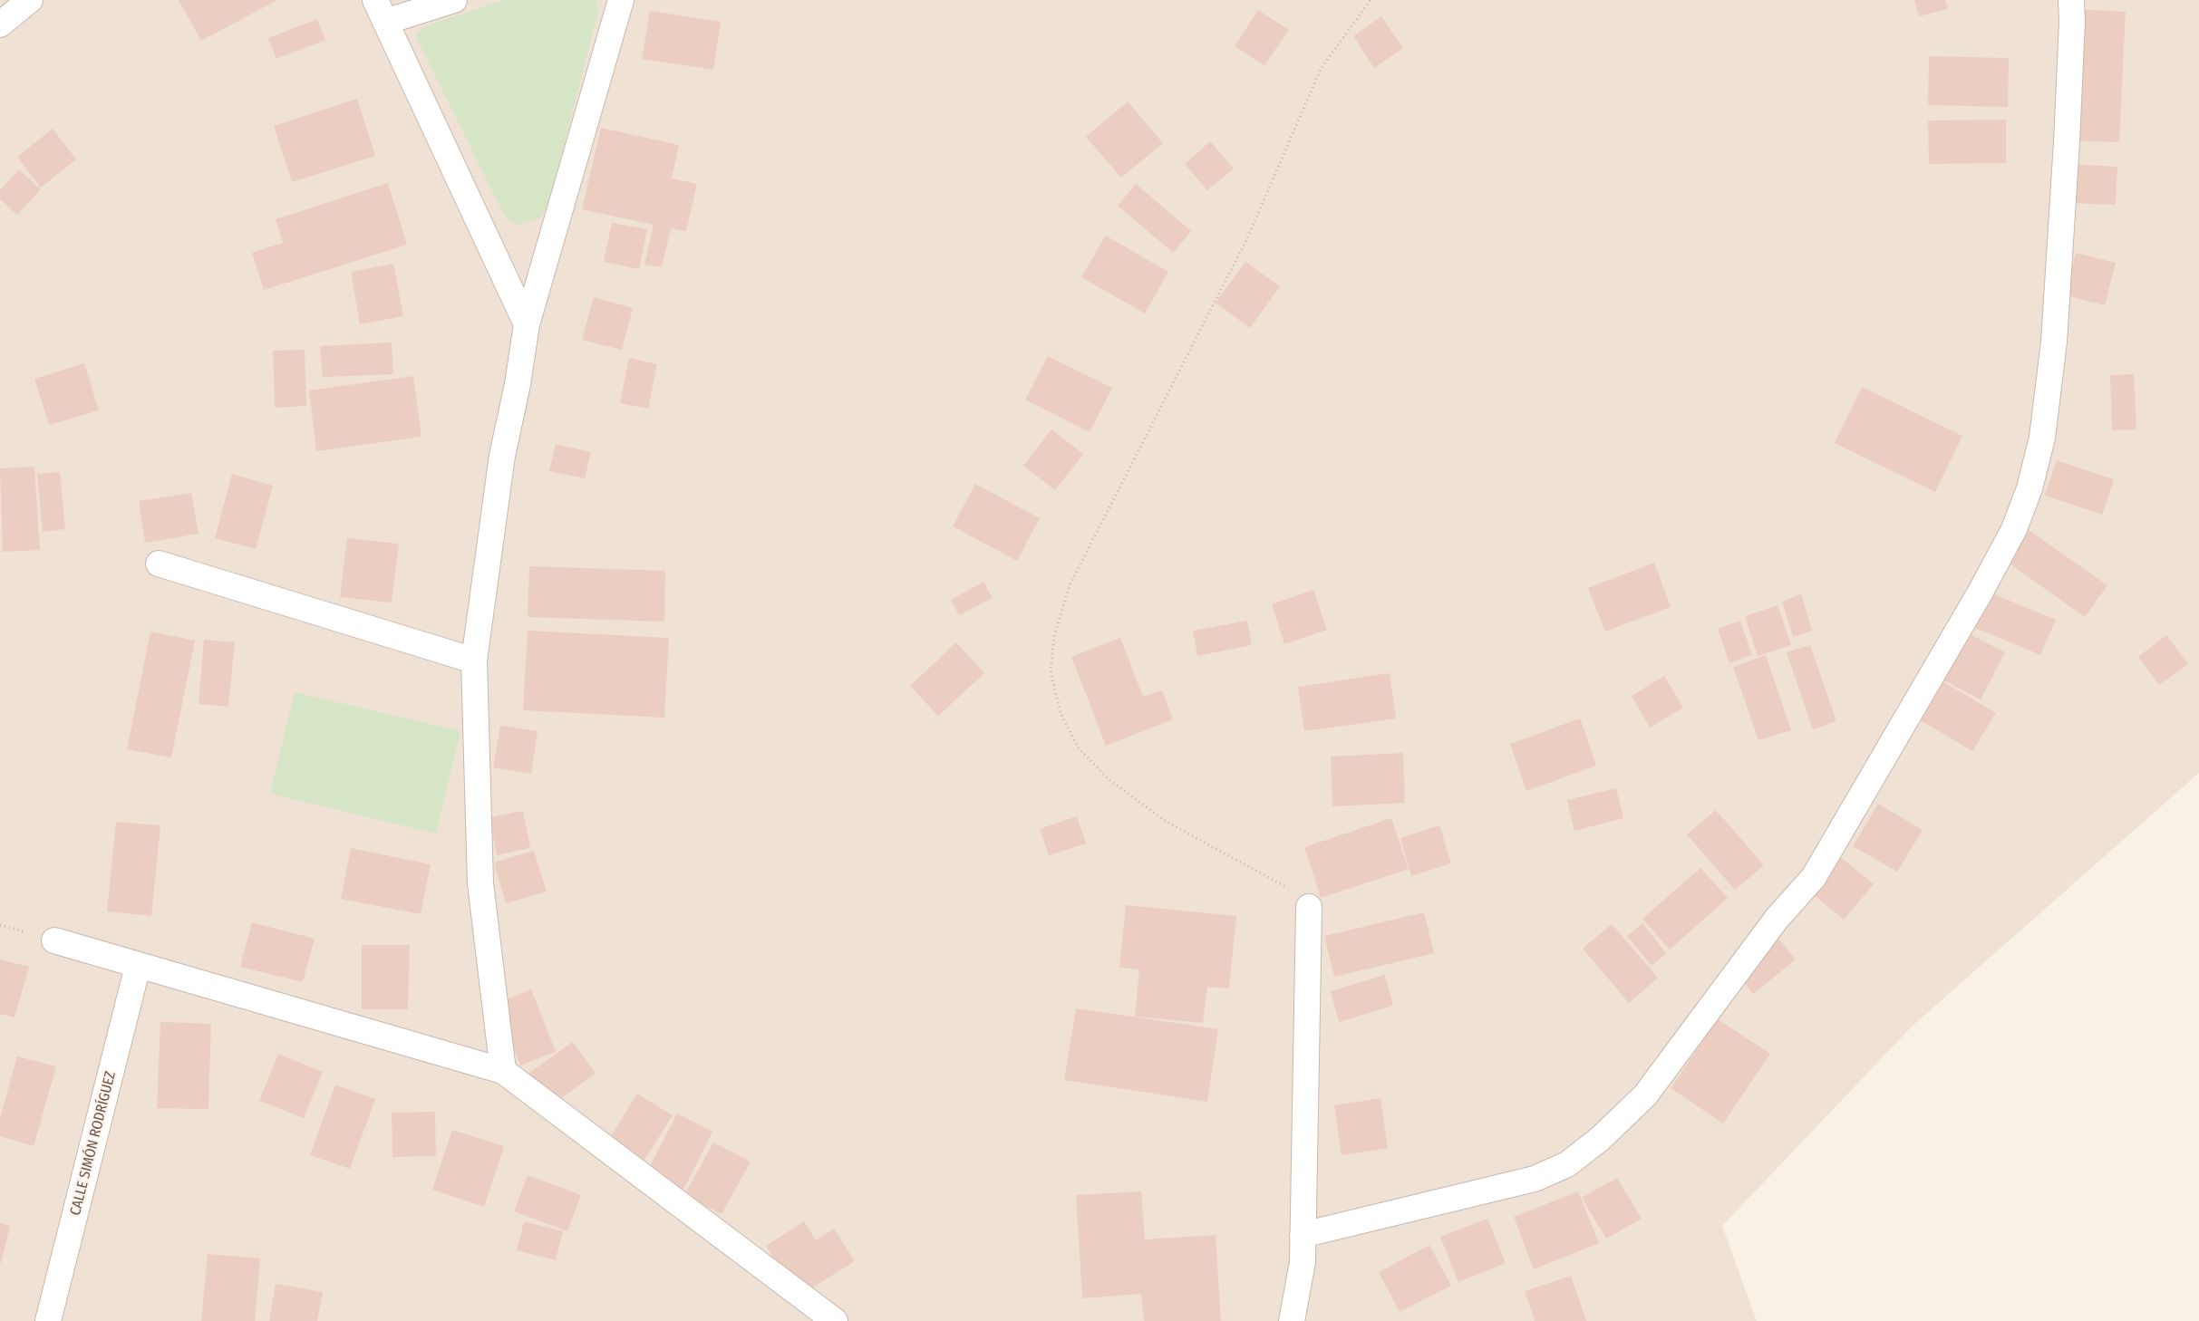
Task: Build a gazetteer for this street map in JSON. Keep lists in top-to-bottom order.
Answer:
{
  "streets": {
    "street": ["CALLE SIMÓN RODRÍGUEZ"]
  }
}
